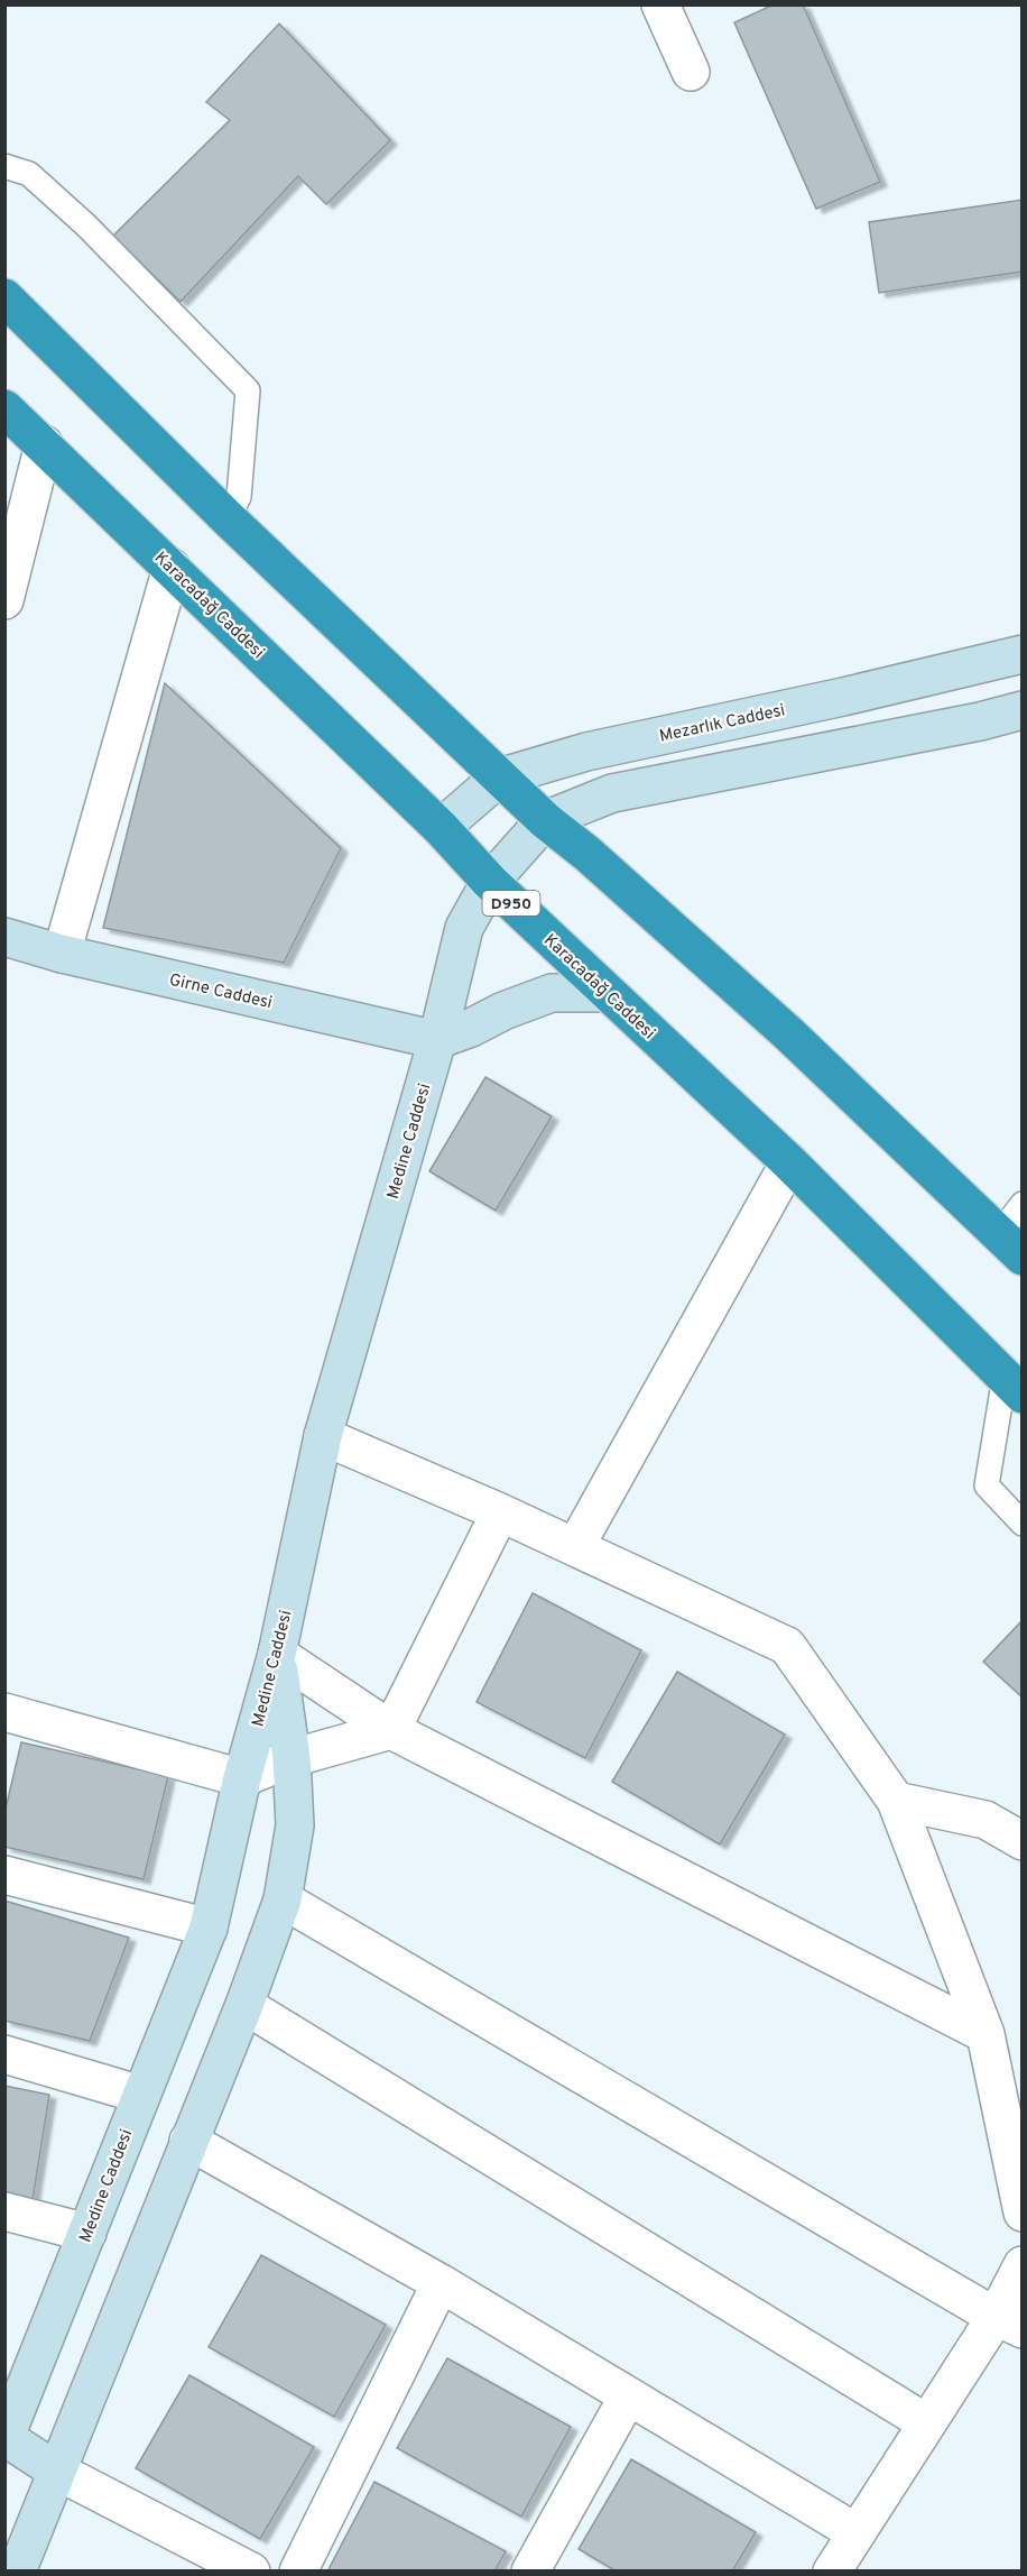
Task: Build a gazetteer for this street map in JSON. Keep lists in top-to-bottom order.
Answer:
{
  "streets": {
    "highway": ["Karacadağ Caddesi", "D950"],
    "street": ["Mezarlık Caddesi", "Girne Caddesi", "Medine Caddesi"]
  },
  "crossings": [
    ["Karacadağ Caddesi", "Mezarlık Caddesi"],
    ["Karacadağ Caddesi", "Medine Caddesi"],
    ["Girne Caddesi", "Medine Caddesi"]
  ]
}
